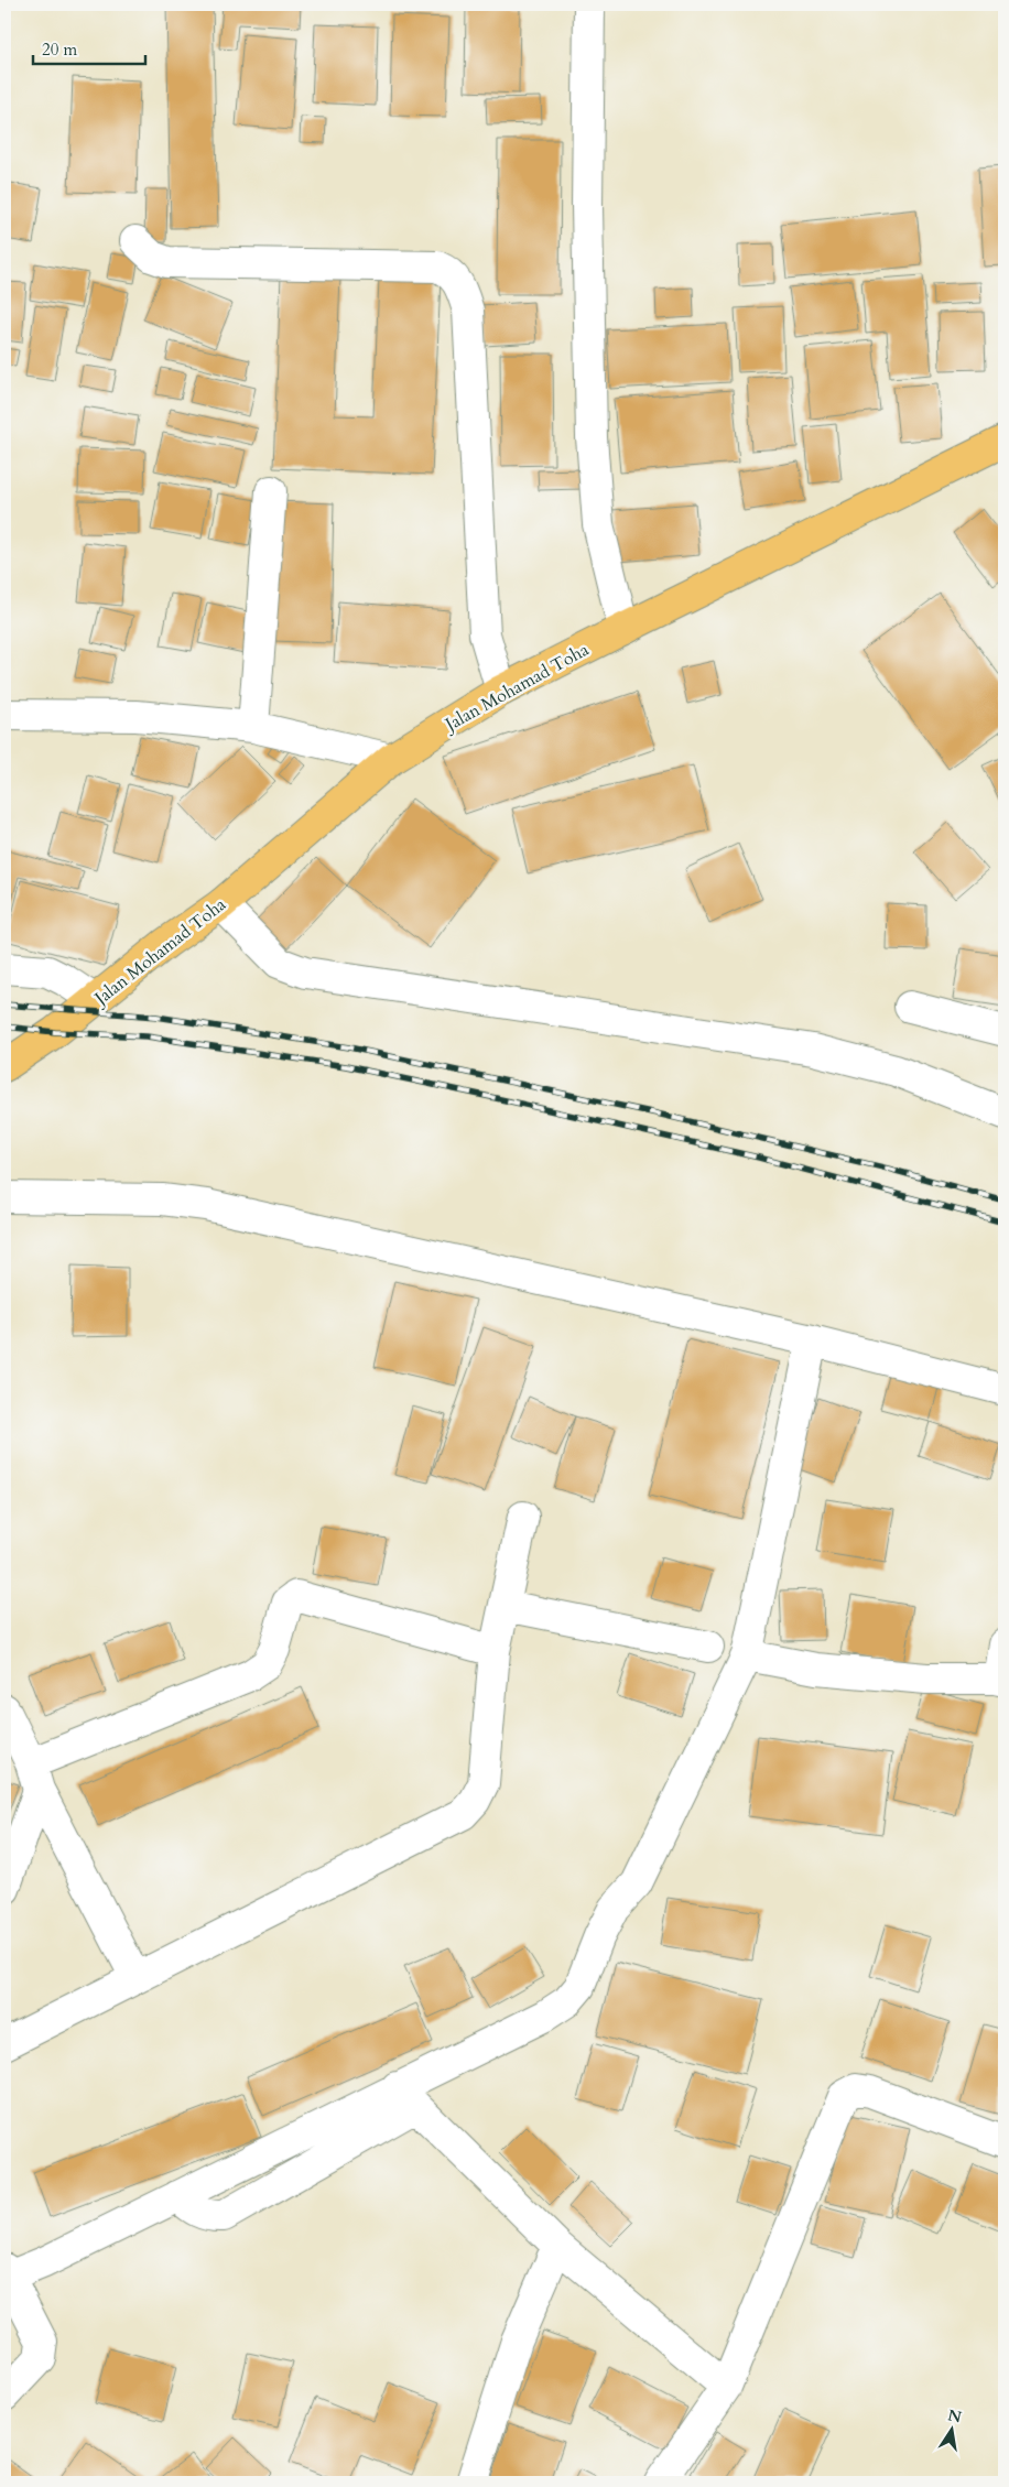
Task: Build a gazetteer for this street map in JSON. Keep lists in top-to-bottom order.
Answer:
{
  "streets": {
    "main road": ["Jalan Mohamad Toha"]
  },
  "scale_bar": "20 m",
  "north": "top"
}
